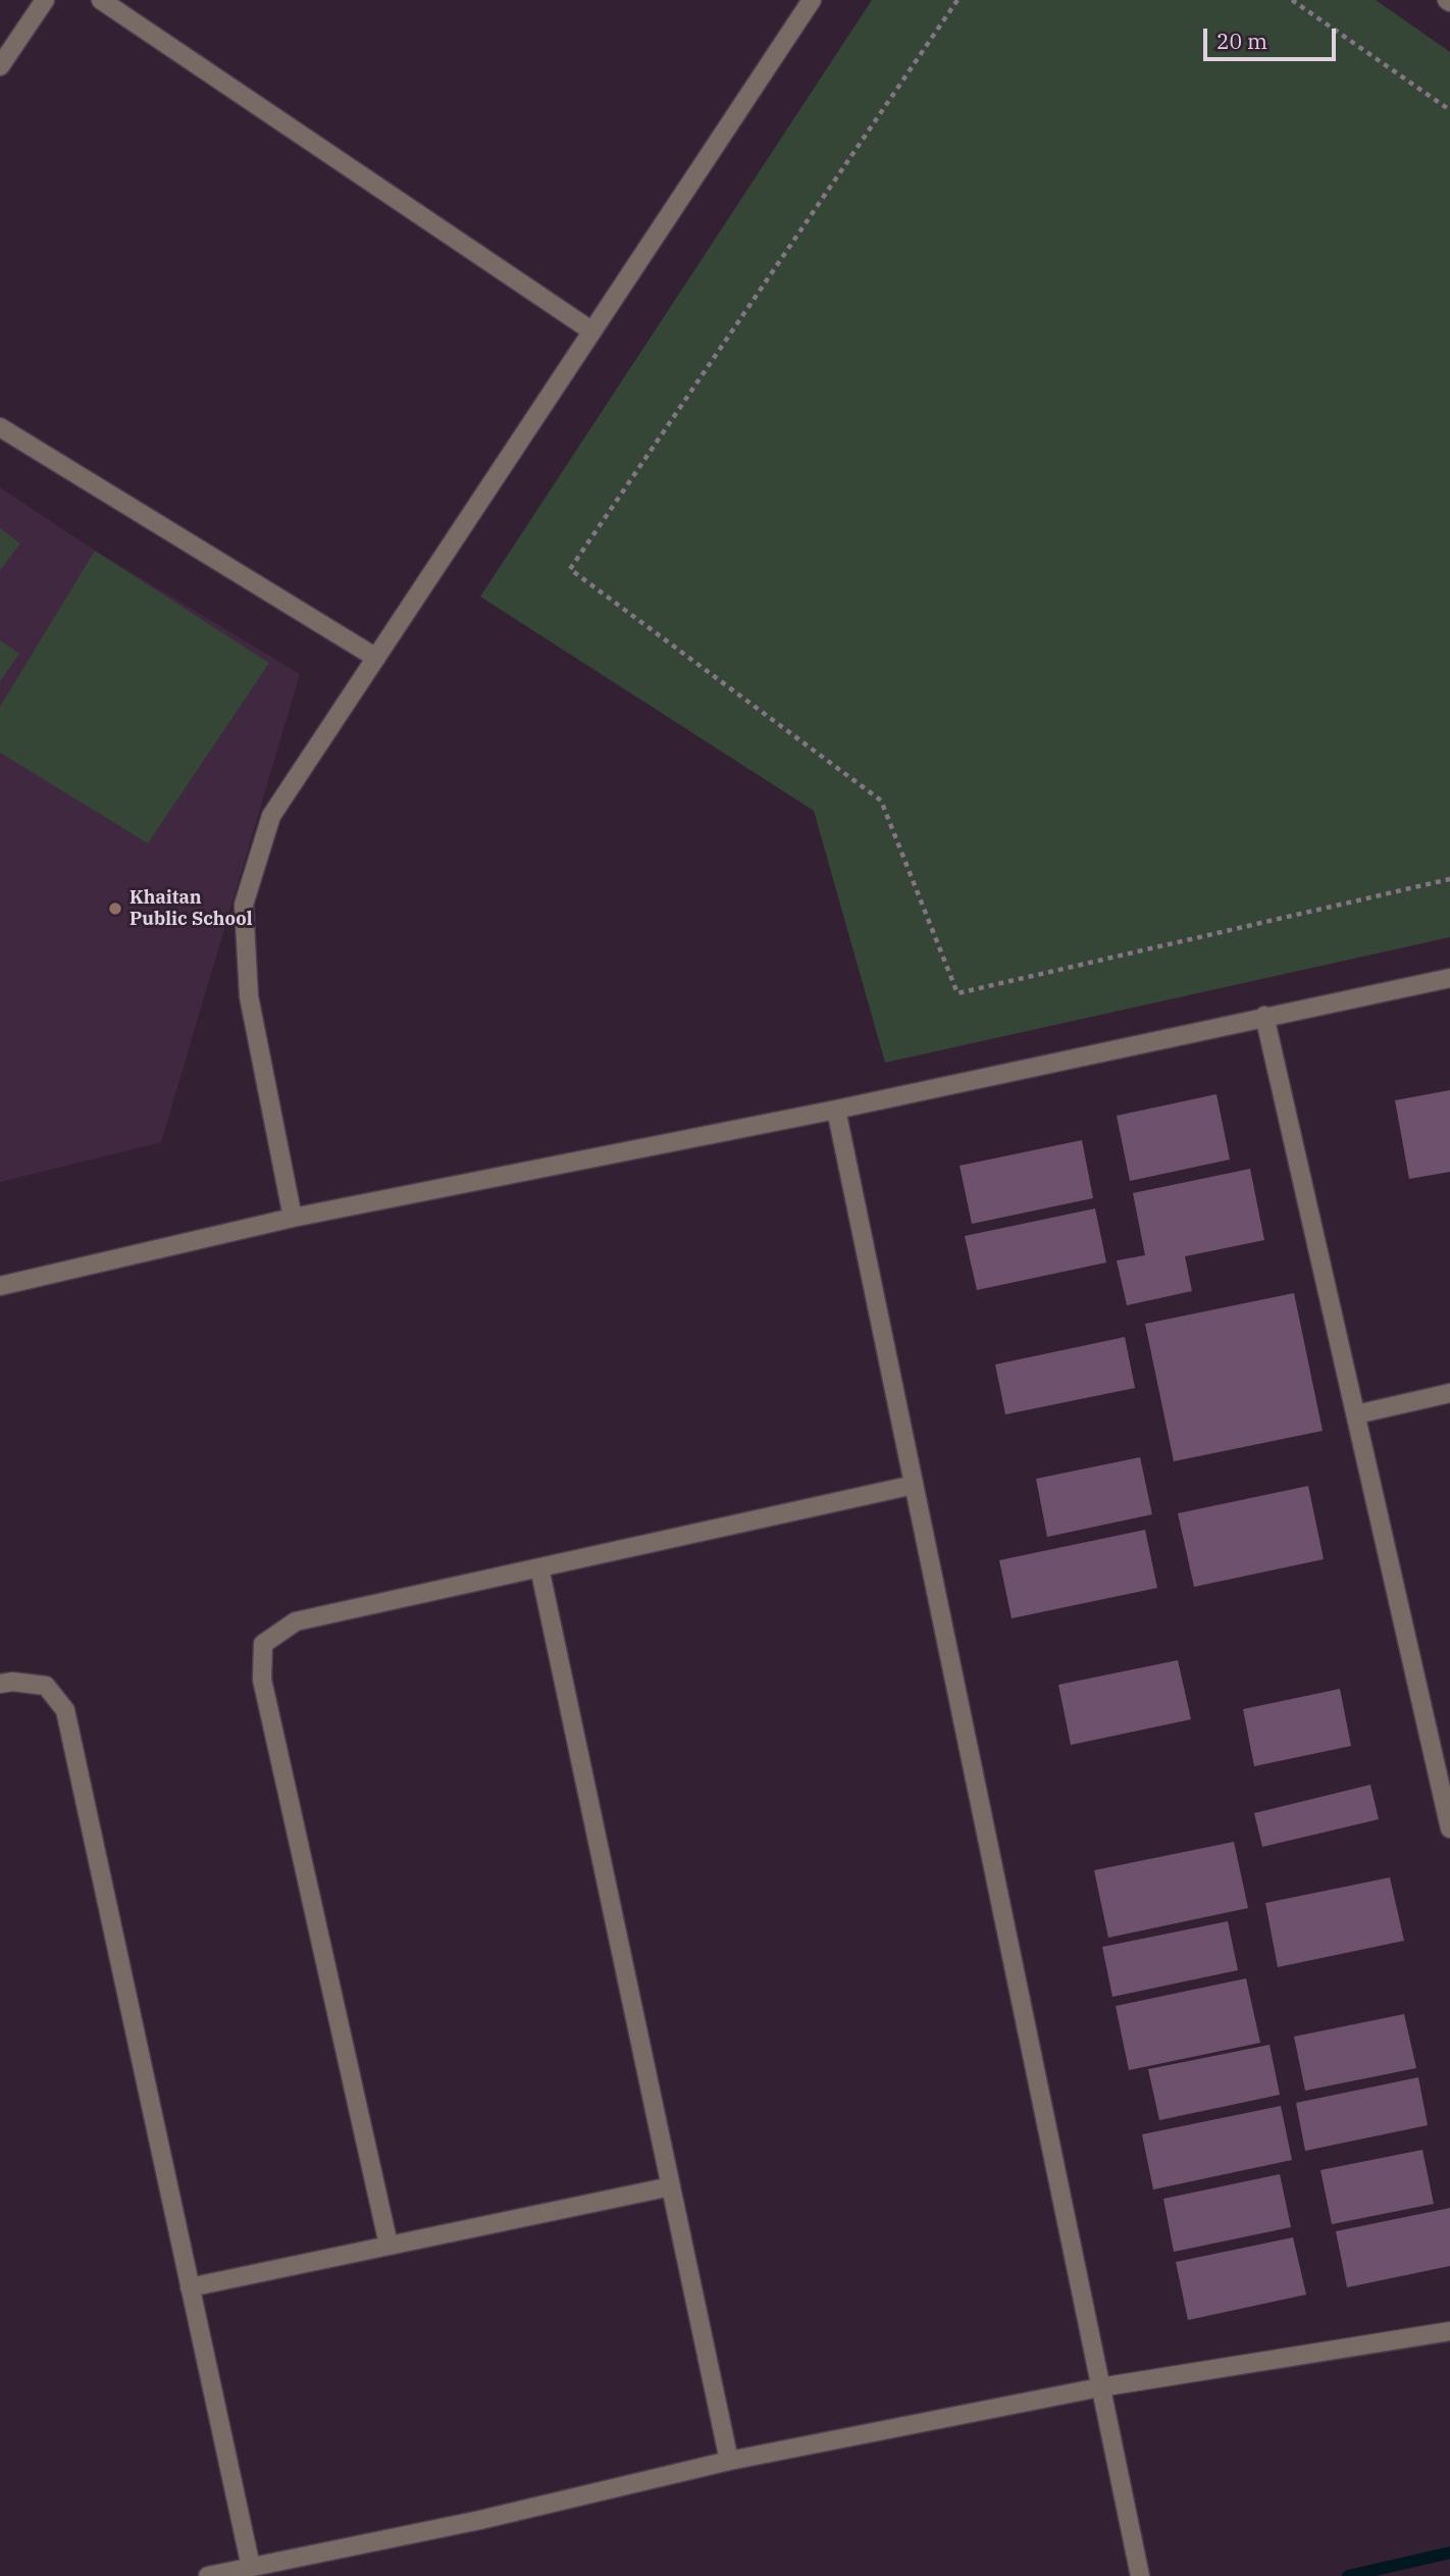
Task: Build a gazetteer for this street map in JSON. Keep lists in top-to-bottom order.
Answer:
{
  "places": ["Khaitan Public School"],
  "scale_bar": "20 m"
}
